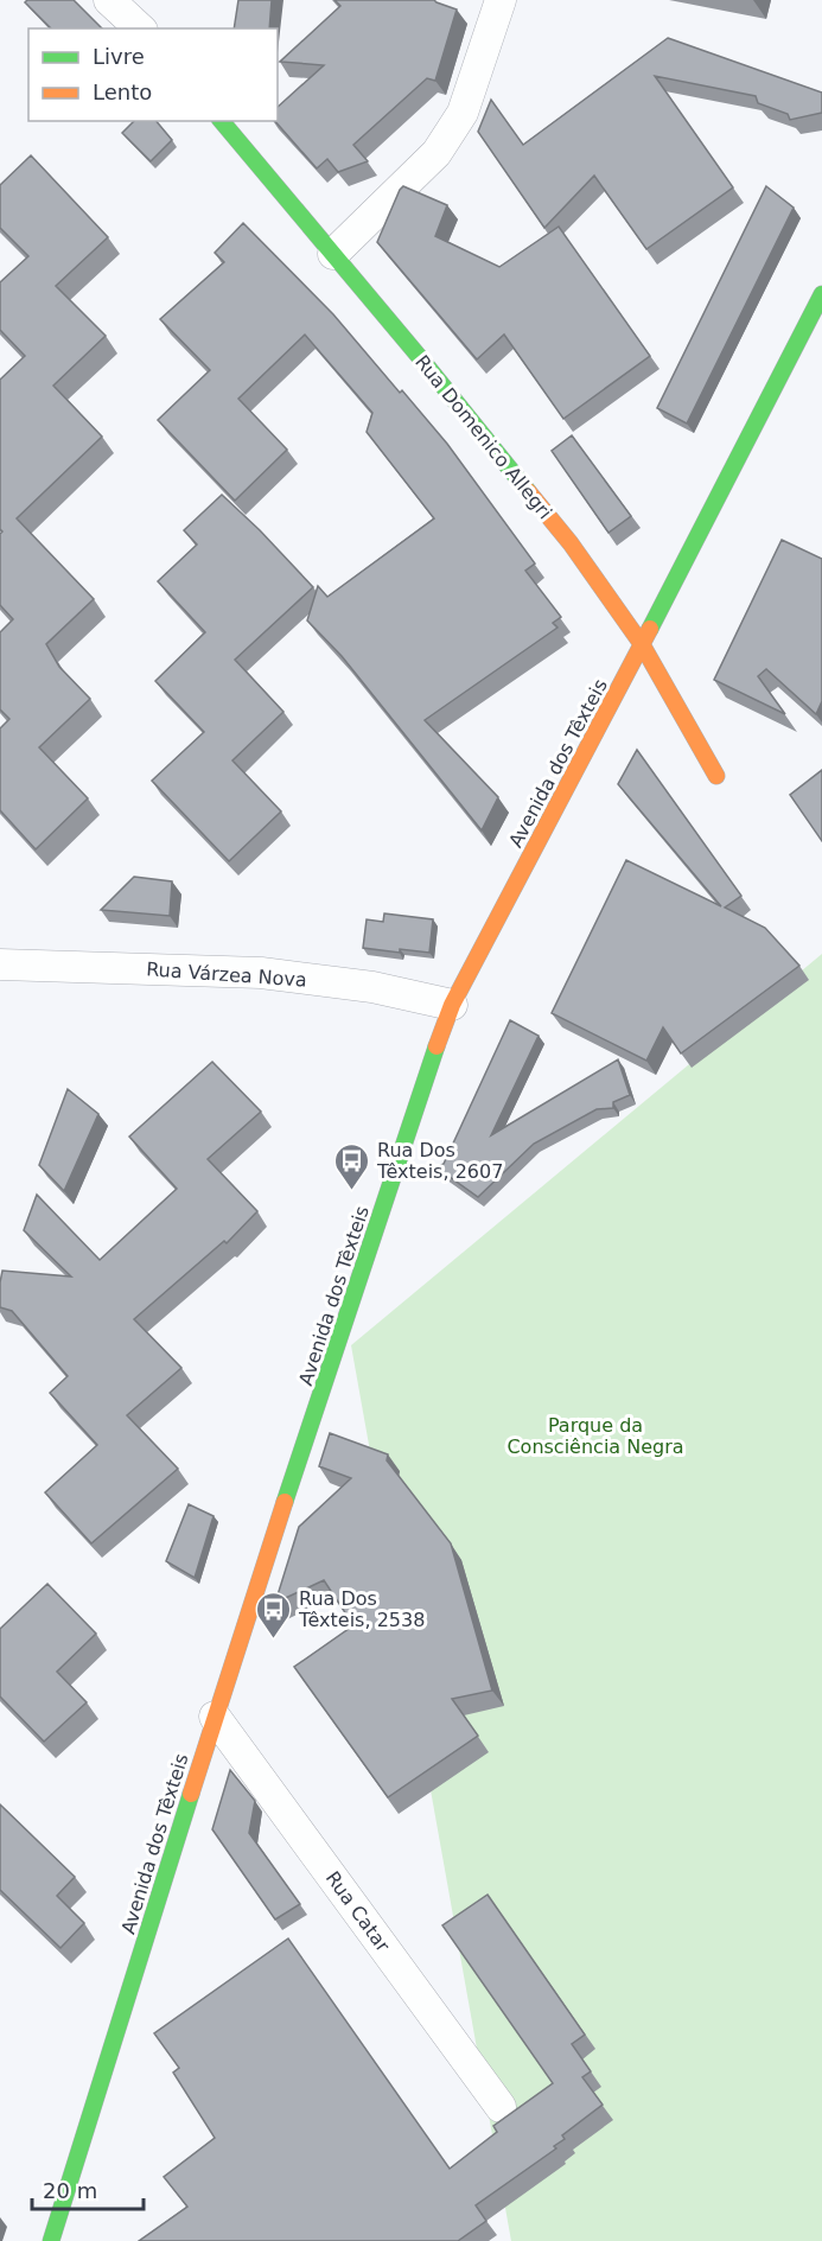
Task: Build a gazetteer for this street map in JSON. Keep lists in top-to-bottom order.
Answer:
{
  "streets": {
    "street": [
      "Rua Domenico Allegri",
      "Avenida dos Têxteis",
      "Rua Várzea Nova",
      "Rua Catar"
    ]
  },
  "crossings": [
    ["Rua Domenico Allegri", "Avenida dos Têxteis"],
    ["Avenida dos Têxteis", "Rua Várzea Nova"],
    ["Avenida dos Têxteis", "Rua Catar"]
  ],
  "parks": ["Parque da Consciência Negra"],
  "places": {
    "bus stop": ["Rua Dos Têxteis, 2607", "Rua Dos Têxteis, 2538"]
  },
  "legend": ["Livre", "Lento"],
  "scale_bar": "20 m"
}
